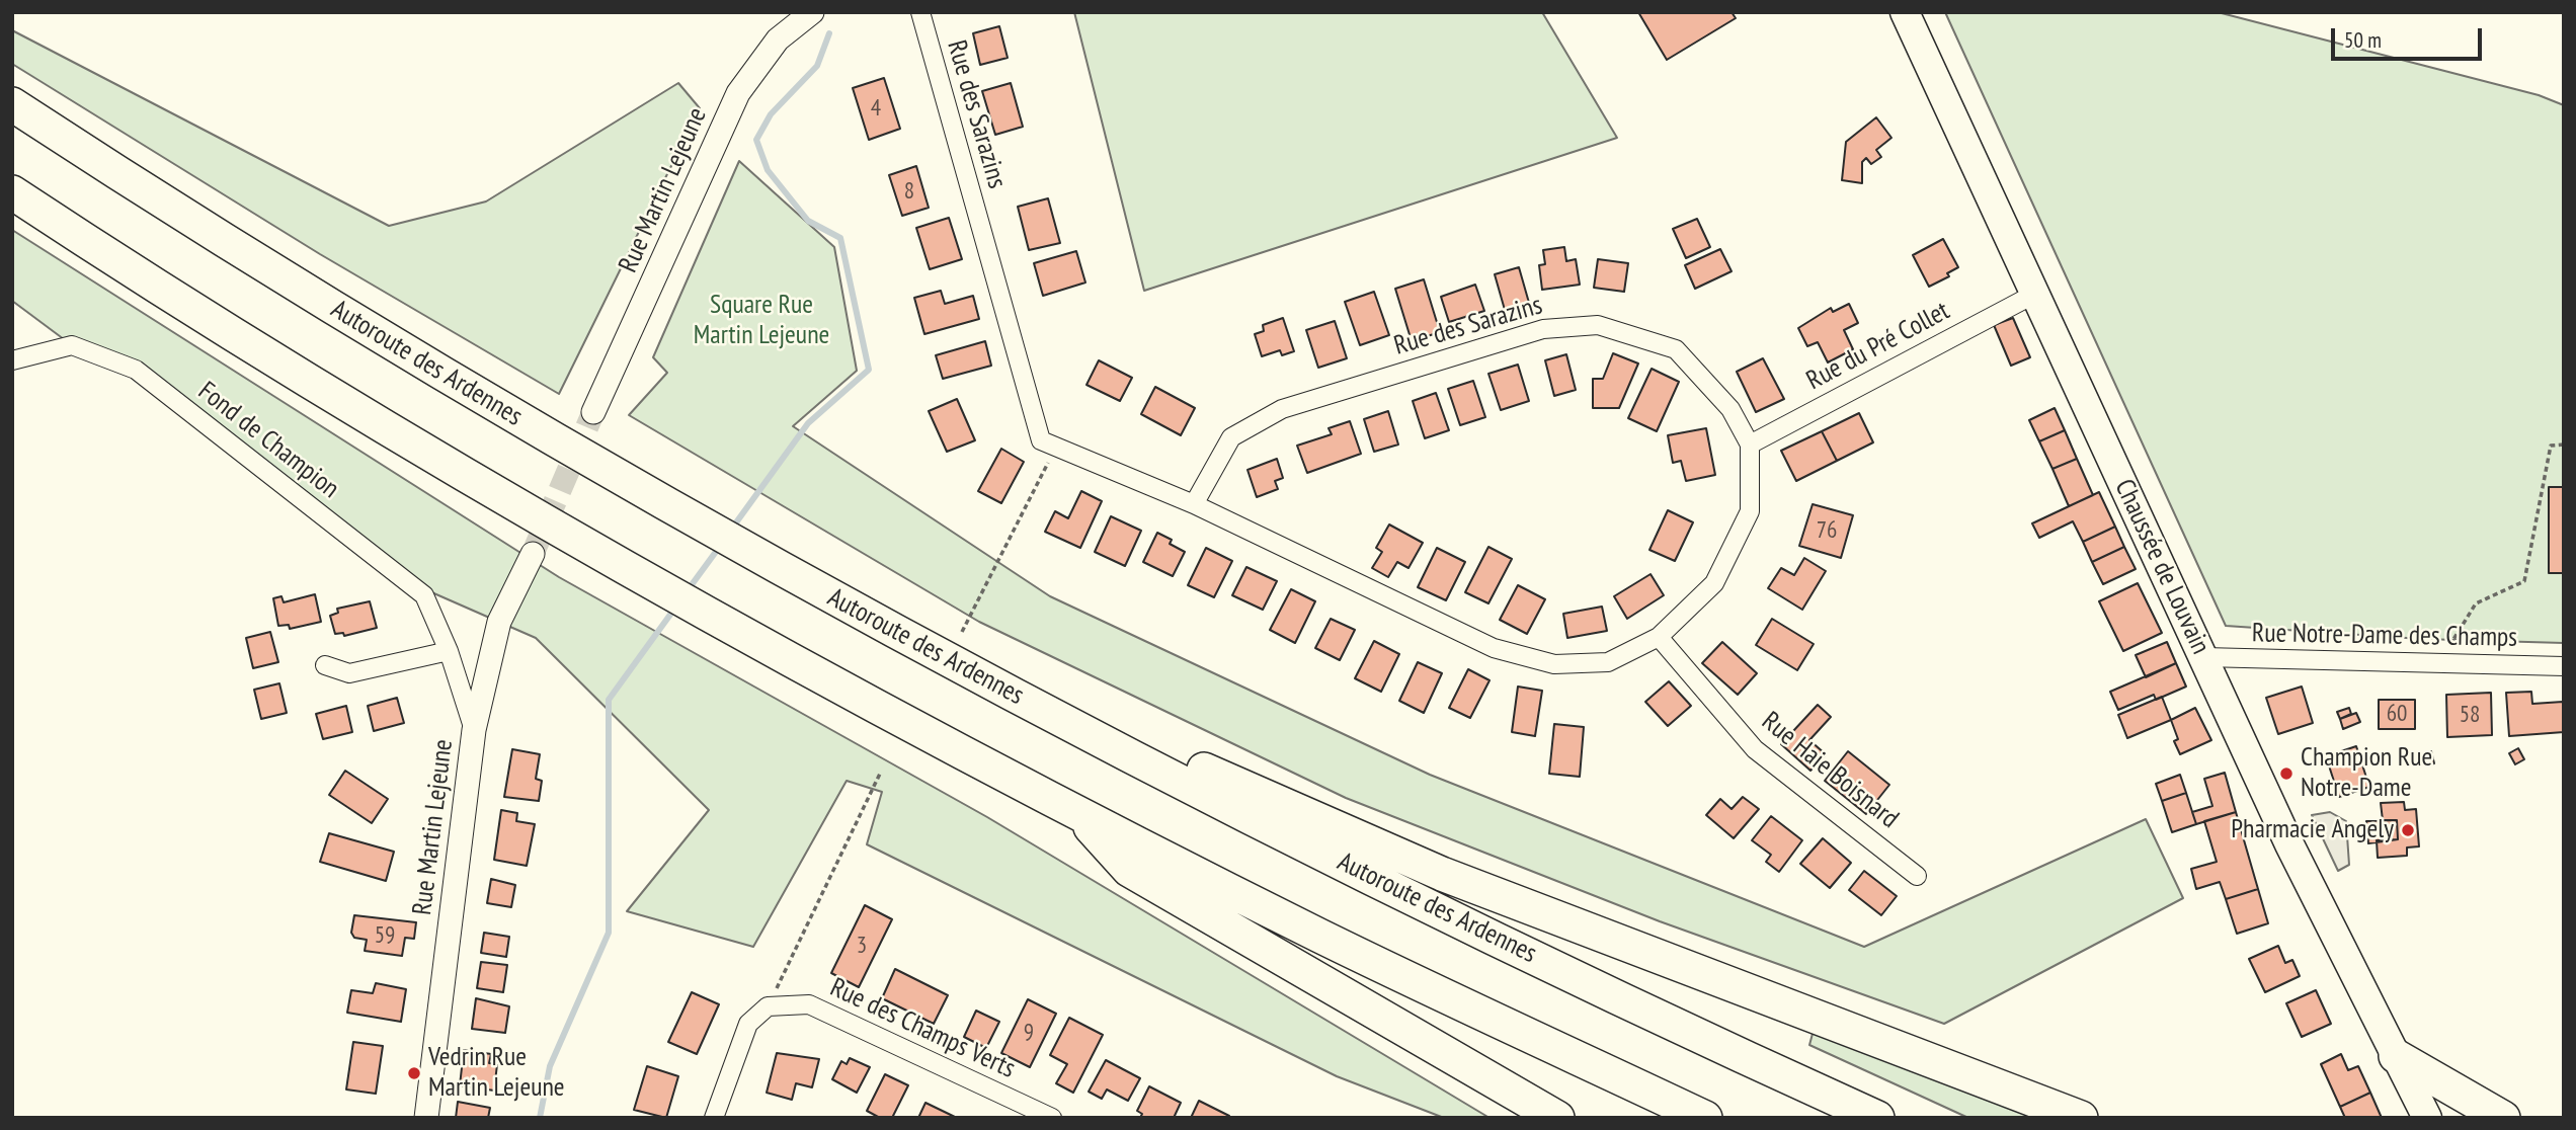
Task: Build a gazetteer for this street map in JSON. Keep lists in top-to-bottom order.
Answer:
{
  "streets": {
    "highway": ["Autoroute des Ardennes"],
    "main road": ["Chaussée de Louvain"],
    "street": [
      "Rue des Sarazins",
      "Rue Martin Lejeune",
      "Rue du Pré Collet",
      "Fond de Champion",
      "Rue Notre-Dame des Champs",
      "Rue Haie Boisnard",
      "Rue des Champs Verts"
    ]
  },
  "crossings": [
    ["Rue des Sarazins", "Rue du Pré Collet"],
    ["Rue des Sarazins", "Rue Haie Boisnard"],
    ["Rue Martin Lejeune", "Fond de Champion"],
    ["Rue du Pré Collet", "Chaussée de Louvain"],
    ["Chaussée de Louvain", "Rue Notre-Dame des Champs"]
  ],
  "parks": ["Square Rue Martin Lejeune"],
  "places": ["Champion Rue Notre-Dame", "Pharmacie Angely", "Vedrin Rue Martin Lejeune"],
  "house_numbers": [
    "4",
    "8",
    "76",
    "60",
    "58",
    "59",
    "3",
    "9"
  ],
  "scale_bar": "50 m"
}
